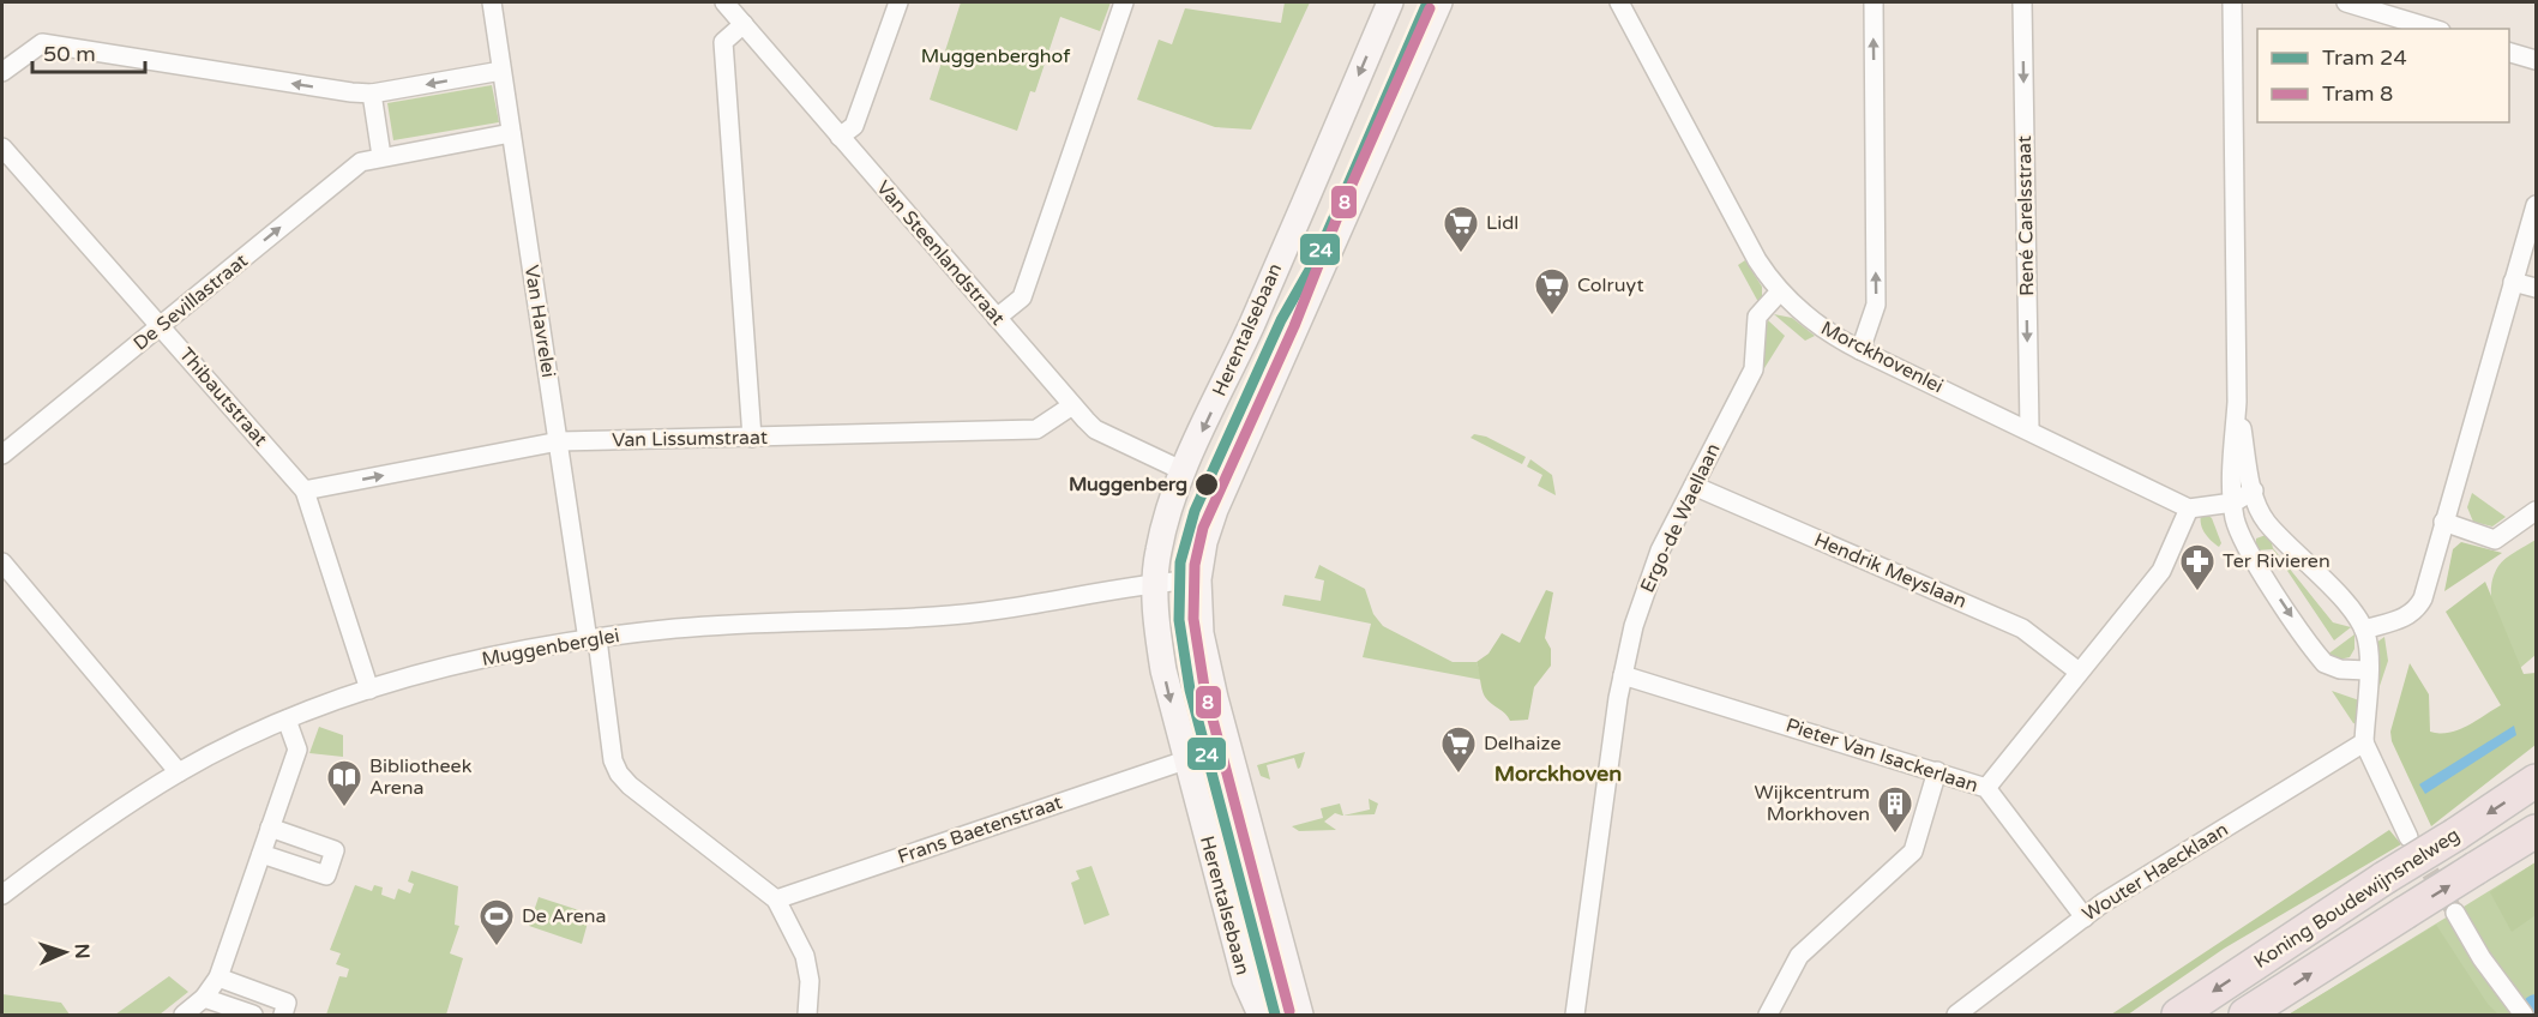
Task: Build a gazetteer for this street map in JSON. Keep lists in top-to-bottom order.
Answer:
{
  "streets": {
    "highway": ["Koning Boudewijnsnelweg"],
    "main road": ["Herentalsebaan"],
    "street": [
      "René Carelsstraat",
      "Van Steenlandstraat",
      "De Sevillastraat",
      "Van Havrelei",
      "Morckhovenlei",
      "Thibautstraat",
      "Van Lissumstraat",
      "Ergo-de Waellaan",
      "Hendrik Meyslaan",
      "Muggenberglei",
      "Pieter Van Isackerlaan",
      "Frans Baetenstraat",
      "Wouter Haecklaan"
    ]
  },
  "crossings": [
    ["René Carelsstraat", "Morckhovenlei"],
    ["Van Steenlandstraat", "Herentalsebaan"],
    ["Van Steenlandstraat", "Van Lissumstraat"],
    ["De Sevillastraat", "Van Havrelei"],
    ["De Sevillastraat", "Thibautstraat"],
    ["Van Havrelei", "Van Lissumstraat"],
    ["Van Havrelei", "Muggenberglei"],
    ["Van Havrelei", "Frans Baetenstraat"],
    ["Herentalsebaan", "Muggenberglei"],
    ["Herentalsebaan", "Frans Baetenstraat"],
    ["Morckhovenlei", "Ergo-de Waellaan"],
    ["Thibautstraat", "Van Lissumstraat"],
    ["Thibautstraat", "Muggenberglei"],
    ["Ergo-de Waellaan", "Hendrik Meyslaan"],
    ["Ergo-de Waellaan", "Pieter Van Isackerlaan"],
    ["Pieter Van Isackerlaan", "Wouter Haecklaan"]
  ],
  "one_way": ["De Sevillastraat"],
  "districts": ["Morckhoven"],
  "parks": ["Muggenberghof"],
  "places": {
    "supermarket": ["Lidl", "Colruyt", "Delhaize"],
    "other": ["Muggenberg"],
    "pharmacy": ["Ter Rivieren"],
    "library": ["Bibliotheek Arena"],
    "building": ["Wijkcentrum Morkhoven"],
    "sports": ["De Arena"]
  },
  "lines": ["tram line 24", "tram line 8"],
  "legend": ["Tram 24", "Tram 8"],
  "scale_bar": "50 m",
  "north": "right"
}
